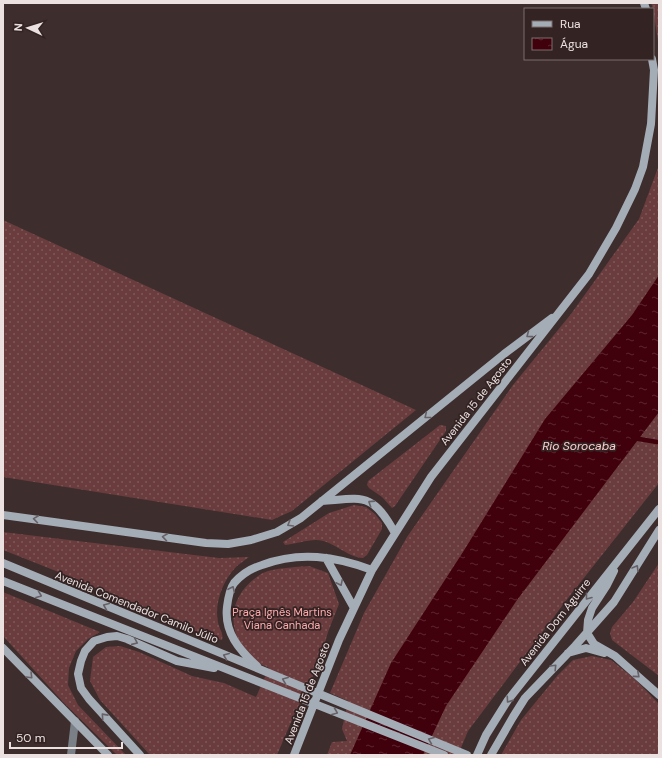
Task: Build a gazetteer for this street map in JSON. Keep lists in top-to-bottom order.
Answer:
{
  "streets": {
    "main road": ["Avenida 15 de Agosto", "Avenida Comendador Camilo Júlio", "Avenida Dom Aguirre"]
  },
  "water": ["Rio Sorocaba"],
  "parks": ["Praça Ignês Martins Viana Canhada"],
  "legend": ["Rua", "Água"],
  "scale_bar": "50 m",
  "north": "left"
}
